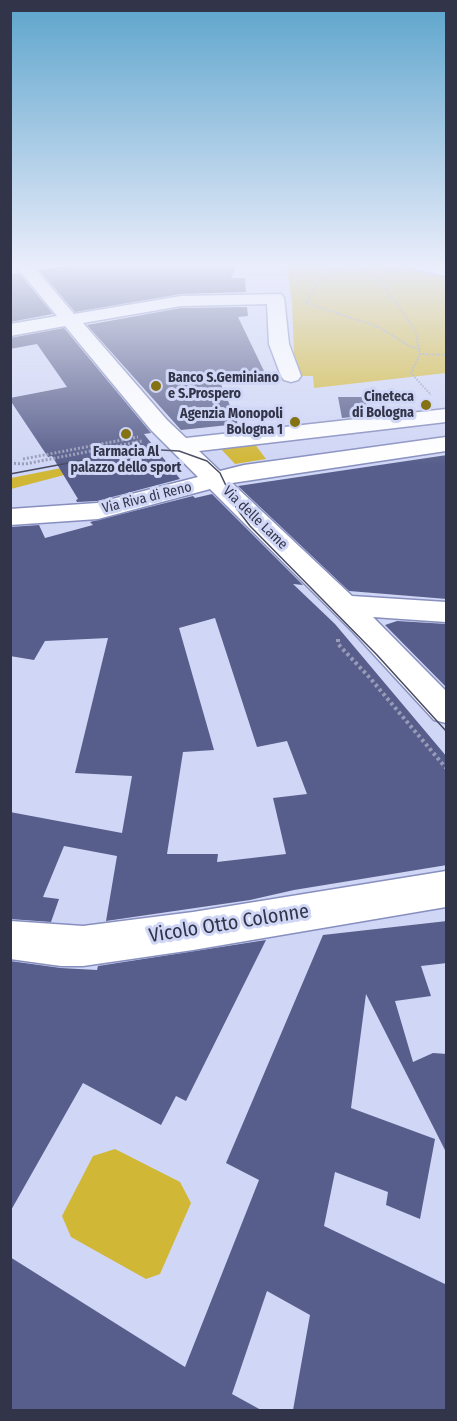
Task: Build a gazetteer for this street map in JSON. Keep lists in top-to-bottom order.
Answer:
{
  "streets": {
    "street": ["Via Riva di Reno", "Via delle Lame", "Vicolo Otto Colonne"]
  },
  "crossings": [
    ["Via Riva di Reno", "Via delle Lame"]
  ],
  "places": [
    "Banco S.Geminiano e S.Prospero",
    "Cineteca di Bologna",
    "Agenzia Monopoli Bologna 1",
    "Farmacia Al palazzo dello sport"
  ]
}
